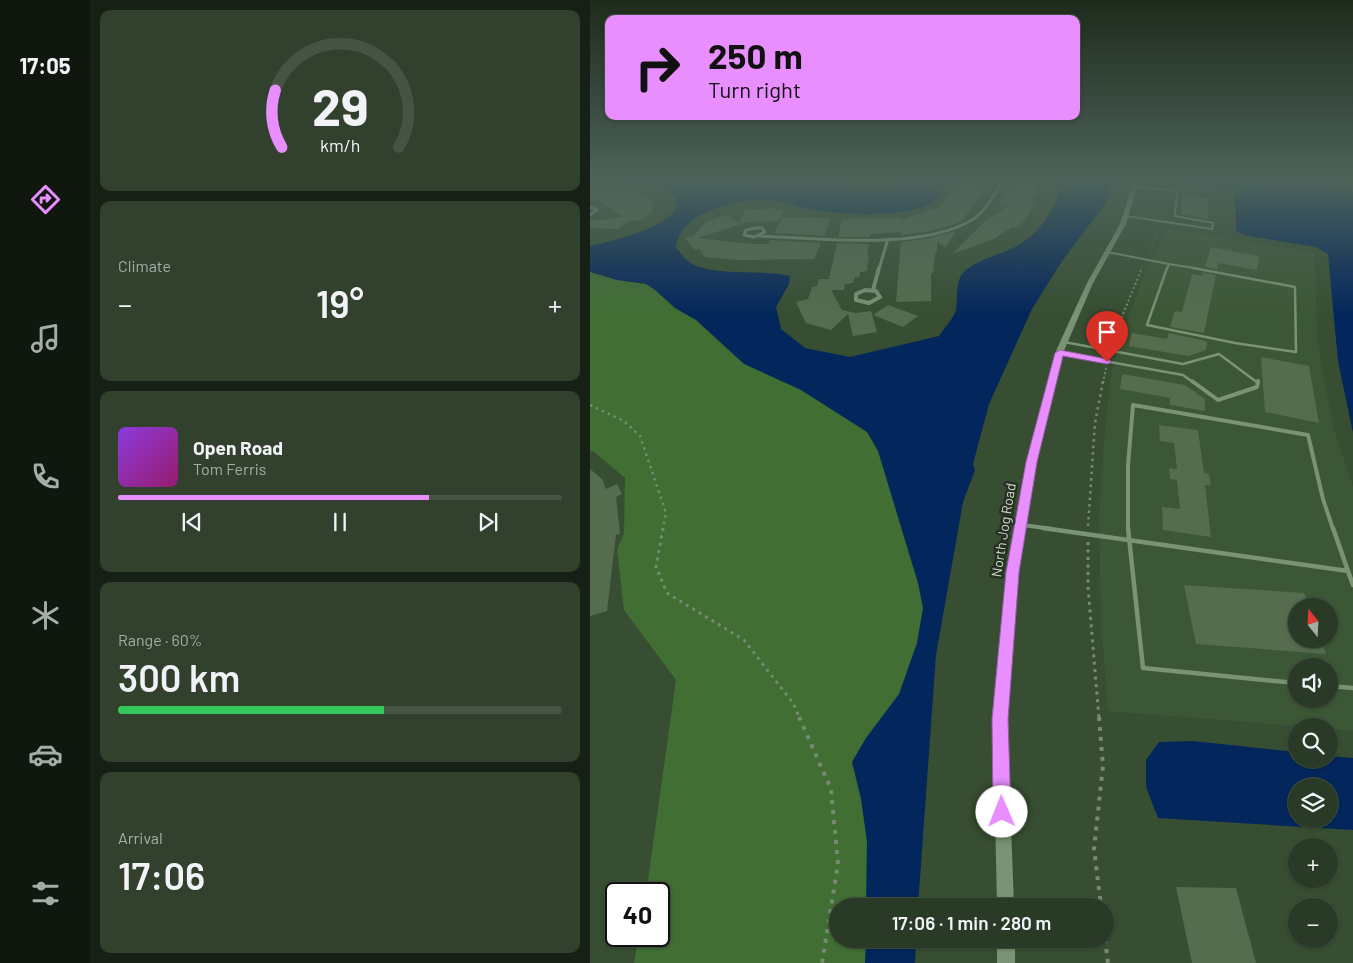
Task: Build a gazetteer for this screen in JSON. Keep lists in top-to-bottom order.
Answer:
{
  "streets": {
    "street": ["North Jog Road"]
  },
  "north": "top",
  "page": {
    "tabs": "17:05",
    "turn": ["250 m", "Turn right"],
    "tile": [
      "Climate",
      ["Range · 60%", "300 km"],
      ["Arrival", "17:06"]
    ],
    "heat": ["−", "19°", "+"],
    "song": ["Open Road", "Tom Ferris"],
    "map_buttons": ["+", "−"],
    "limit": "40",
    "trip": "17:06 · 1 min · 280 m",
    "gauge": ["29", "km/h"]
  }
}
